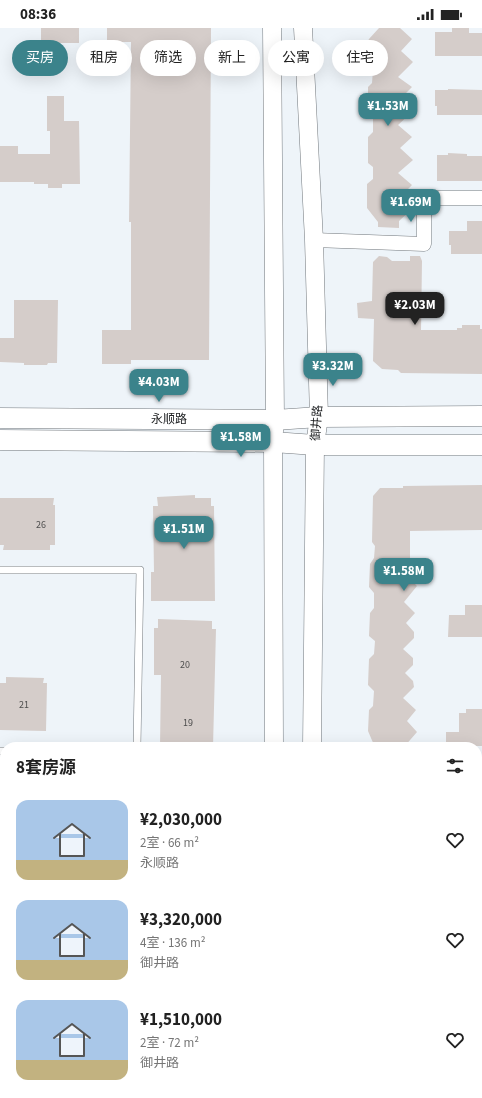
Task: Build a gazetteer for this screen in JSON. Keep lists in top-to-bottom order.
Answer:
{
  "streets": {
    "main road": ["永顺路"],
    "street": ["御井路"]
  },
  "crossings": [
    ["永顺路", "御井路"]
  ],
  "house_numbers": [
    "26",
    "20",
    "21",
    "19"
  ],
  "page": {
    "status": "08:36",
    "chip": [
      "买房",
      "租房",
      "筛选",
      "新上",
      "公寓",
      "住宅"
    ],
    "price": [
      "¥1.53M",
      "¥1.69M",
      "¥2.03M",
      "¥3.32M",
      "¥4.03M",
      "¥1.58M",
      "¥1.51M",
      "¥1.58M"
    ],
    "heading": "8套房源",
    "list": [
      {
        "name": "¥2,030,000",
        "note": "2室 · 66 m² · 永顺路"
      },
      {
        "name": "¥3,320,000",
        "note": "4室 · 136 m² · 御井路"
      },
      {
        "name": "¥1,510,000",
        "note": "2室 · 72 m² · 御井路"
      }
    ]
  }
}
